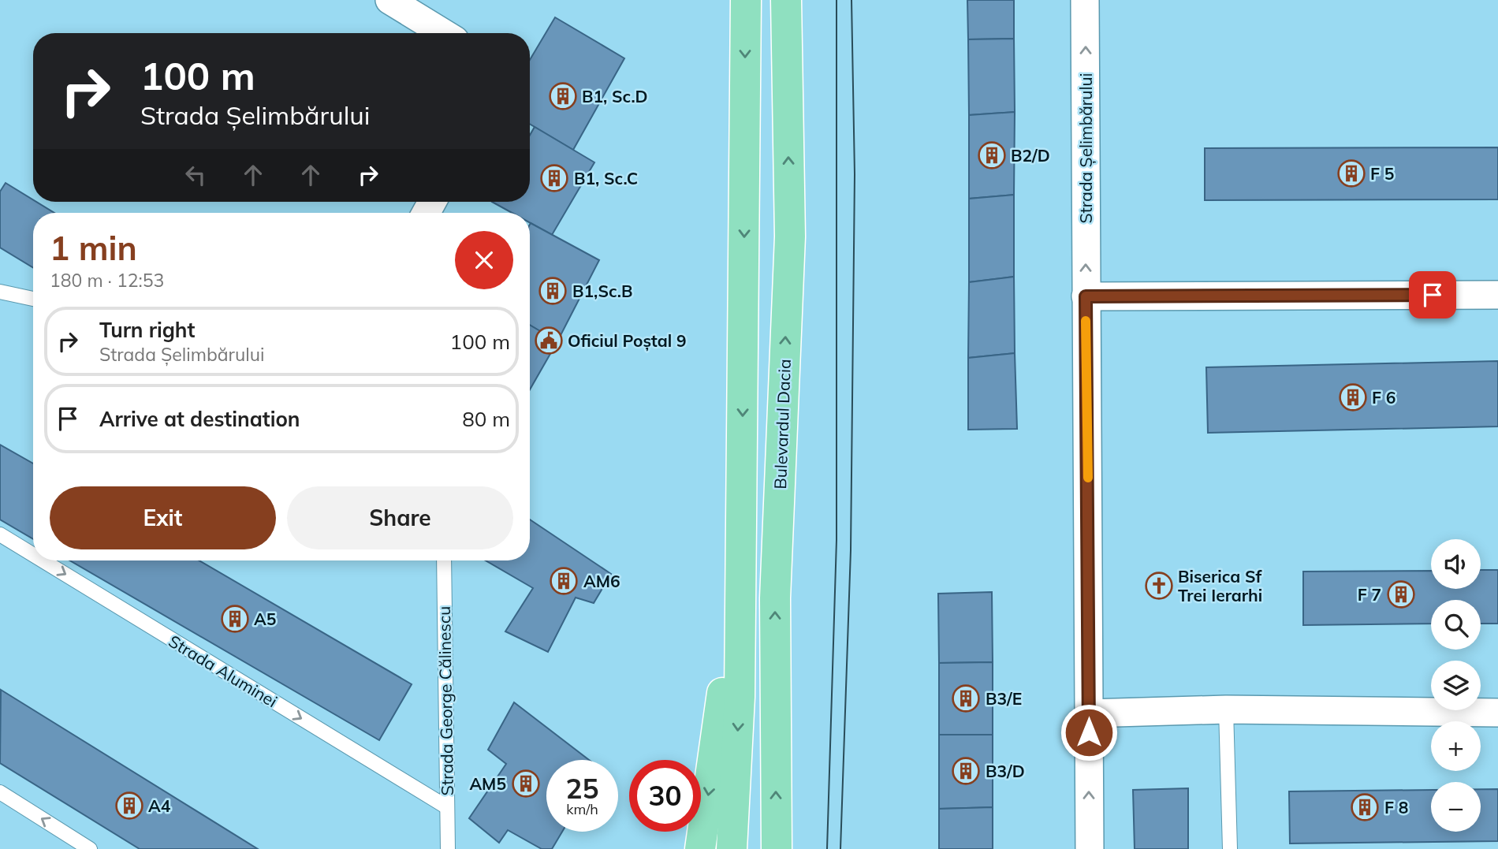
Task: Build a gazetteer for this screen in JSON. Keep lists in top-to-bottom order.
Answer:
{
  "streets": {
    "main road": ["Bulevardul Dacia"],
    "street": ["Strada Șelimbărului"],
    "lane": ["Strada Aluminei", "Strada George Călinescu"]
  },
  "crossings": [
    ["Strada Aluminei", "Strada George Călinescu"]
  ],
  "one_way": ["Strada Șelimbărului", "Strada Aluminei"],
  "places": {
    "building": [
      "B1, Sc.D",
      "B2/D",
      "F 5",
      "B1, Sc.C",
      "B1,Sc.B",
      "F 6",
      "AM6",
      "F 7",
      "A5",
      "B3/E",
      "B3/D",
      "AM5",
      "A4",
      "F 8"
    ],
    "public building": ["Oficiul Poștal 9"],
    "church": ["Biserica Sf Trei Ierarhi"]
  },
  "page": {
    "turn": ["100 m", "Strada Șelimbărului"],
    "heading": ["1 min", "180 m · 12:53"],
    "list": [
      {
        "name": "Turn right",
        "note": "Strada Șelimbărului",
        "value": "100 m"
      },
      {
        "name": "Arrive at destination",
        "value": "80 m"
      }
    ],
    "buttons": ["Exit", "Share"],
    "map_buttons": ["+", "−"],
    "speed": "25 km/h",
    "limit": "30"
  }
}
